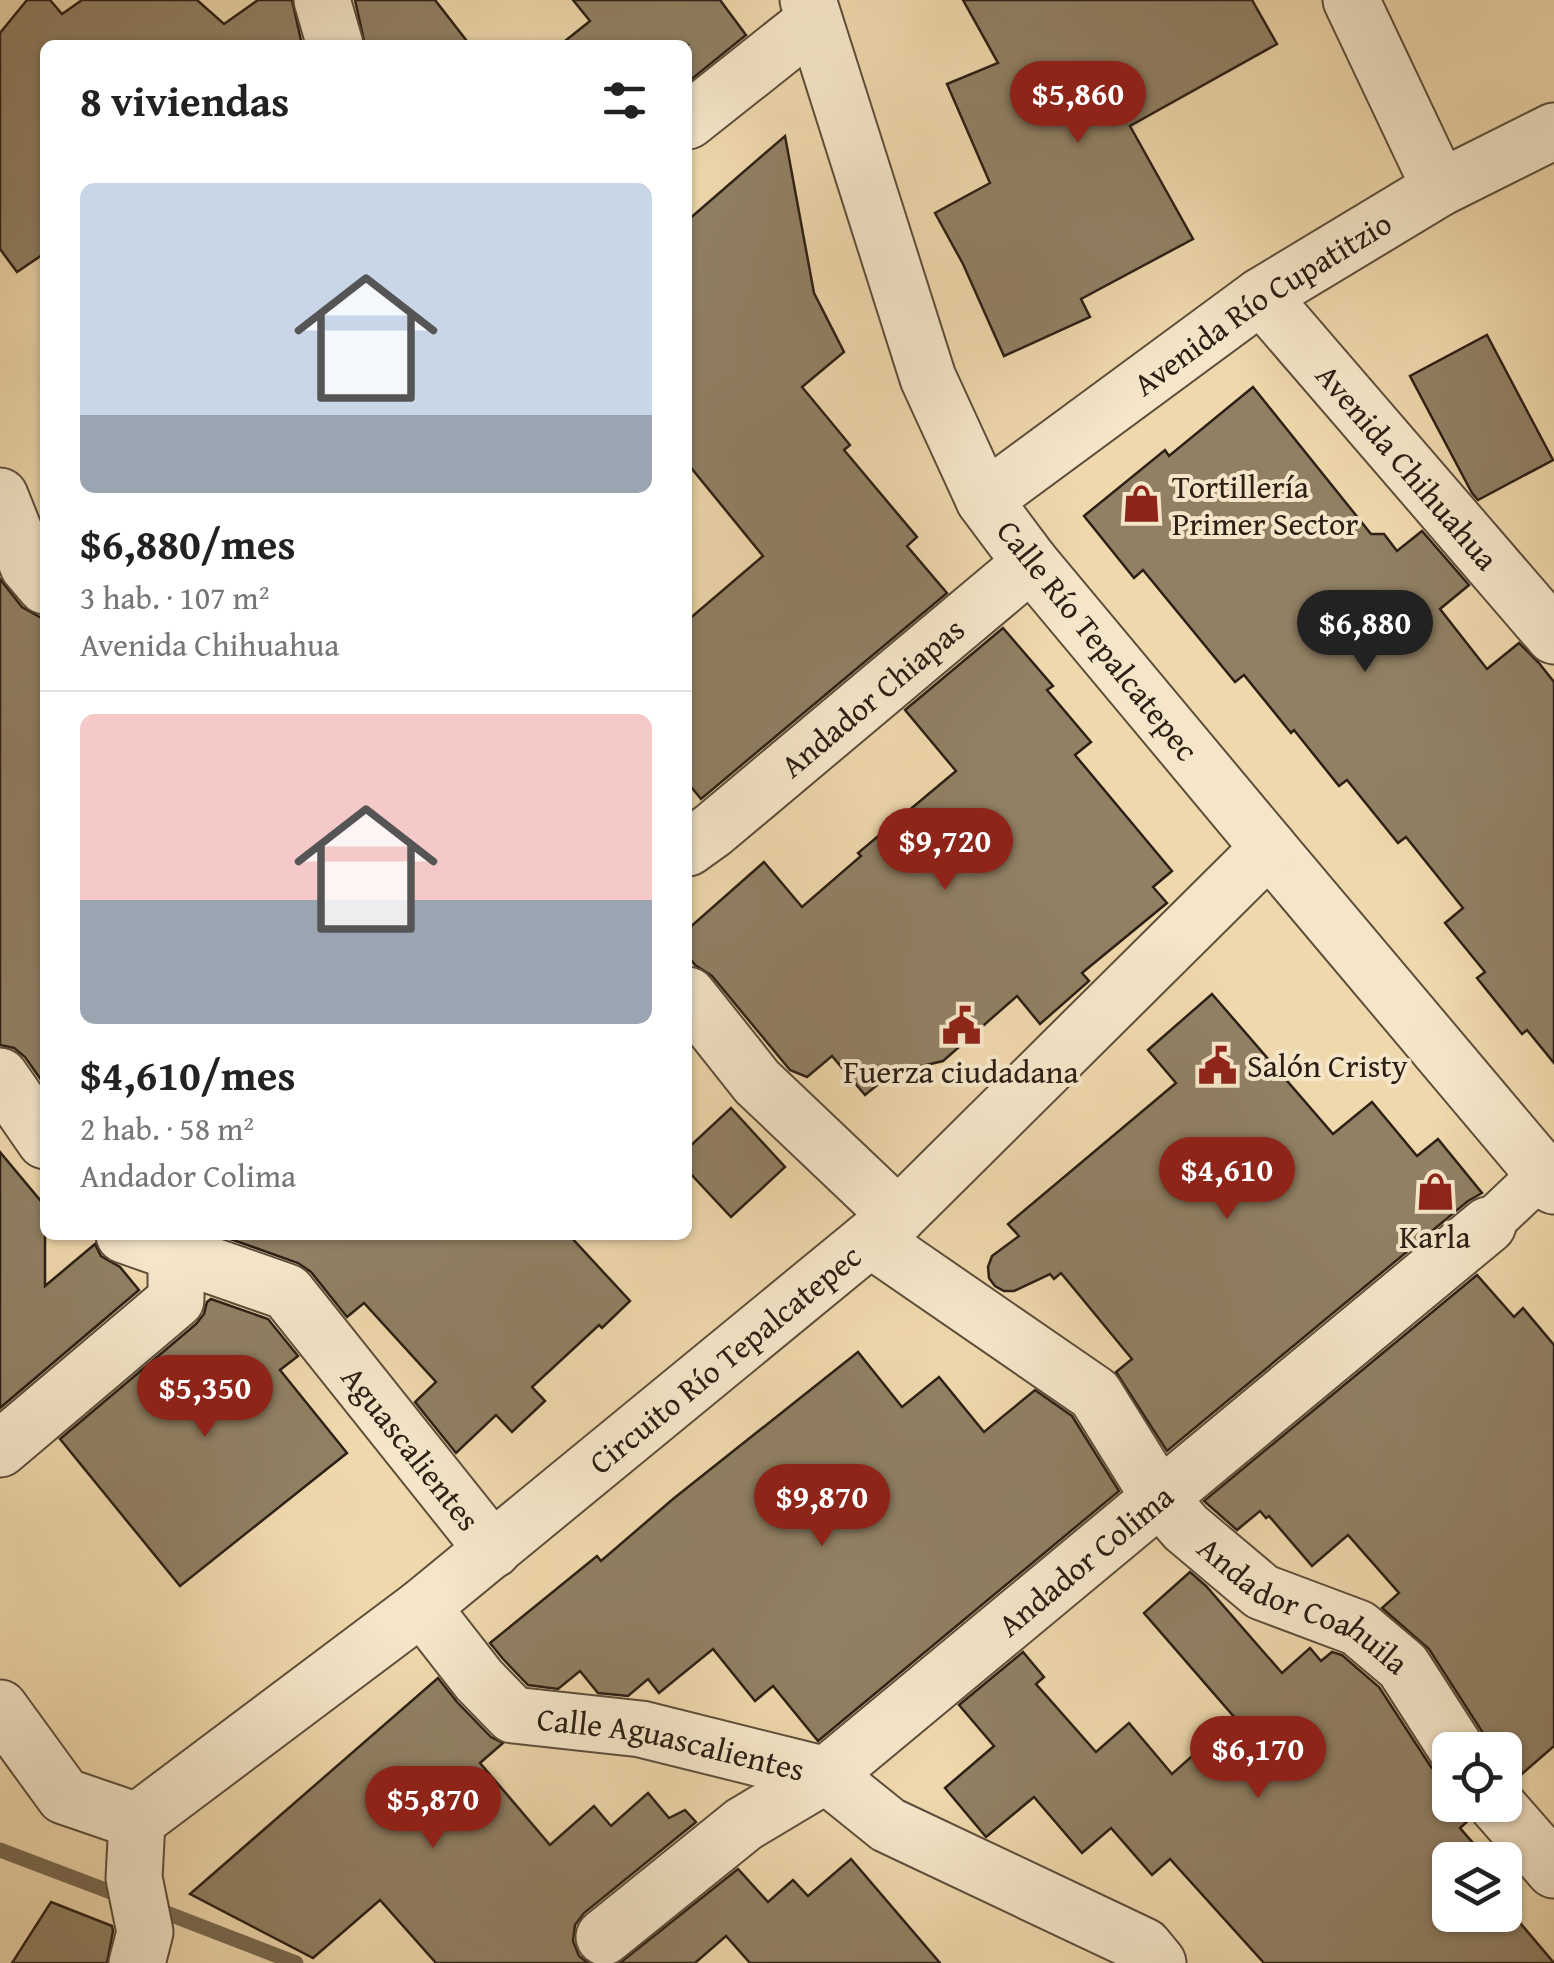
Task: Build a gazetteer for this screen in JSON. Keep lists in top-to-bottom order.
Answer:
{
  "streets": {
    "street": [
      "Avenida Río Cupatitzio",
      "Avenida Chihuahua",
      "Calle Río Tepalcatepec",
      "Andador Chiapas",
      "Circuito Río Tepalcatepec",
      "Aguascalientes",
      "Andador Colima",
      "Andador Coahuila",
      "Calle Aguascalientes"
    ]
  },
  "crossings": [
    ["Avenida Río Cupatitzio", "Avenida Chihuahua"],
    ["Avenida Río Cupatitzio", "Calle Río Tepalcatepec"],
    ["Calle Río Tepalcatepec", "Andador Chiapas"],
    ["Calle Río Tepalcatepec", "Circuito Río Tepalcatepec"],
    ["Calle Río Tepalcatepec", "Andador Colima"],
    ["Circuito Río Tepalcatepec", "Aguascalientes"],
    ["Circuito Río Tepalcatepec", "Andador Coahuila"],
    ["Circuito Río Tepalcatepec", "Calle Aguascalientes"],
    ["Andador Colima", "Andador Coahuila"],
    ["Andador Colima", "Calle Aguascalientes"]
  ],
  "places": {
    "shop": ["Tortillería Primer Sector", "Karla"],
    "public building": ["Fuerza ciudadana", "Salón Cristy"]
  },
  "page": {
    "heading": "8 viviendas",
    "price": [
      "$5,860",
      "$6,880",
      "$9,720",
      "$4,610",
      "$5,350",
      "$9,870",
      "$6,170",
      "$5,870"
    ],
    "list": [
      {
        "name": "$6,880/mes",
        "note": "3 hab. · 107 m² · Avenida Chihuahua"
      },
      {
        "name": "$4,610/mes",
        "note": "2 hab. · 58 m² · Andador Colima"
      }
    ]
  }
}
